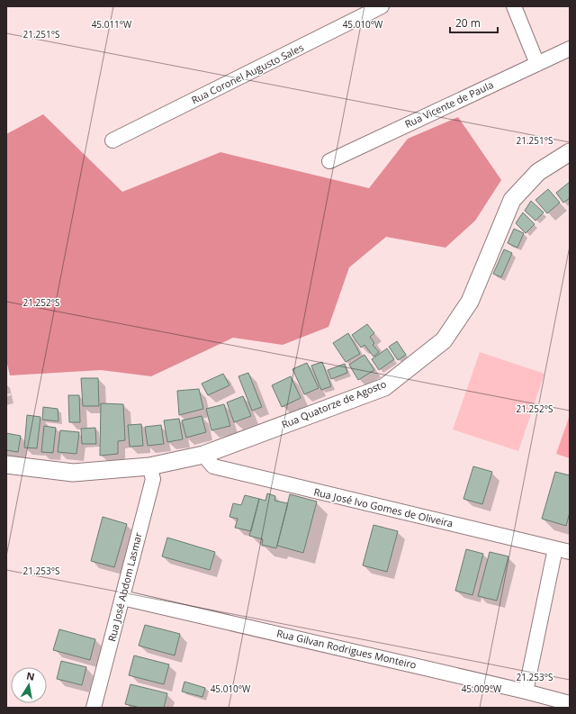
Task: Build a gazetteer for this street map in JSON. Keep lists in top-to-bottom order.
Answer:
{
  "streets": {
    "street": [
      "Rua Coronel Augusto Sales",
      "Rua Vicente de Paula",
      "Rua Quatorze de Agosto",
      "Rua José Ivo Gomes de Oliveira",
      "Rua José Abdom Lasmar",
      "Rua Gilvan Rodrigues Monteiro"
    ]
  },
  "crossings": [
    ["Rua Quatorze de Agosto", "Rua José Ivo Gomes de Oliveira"],
    ["Rua Quatorze de Agosto", "Rua José Abdom Lasmar"],
    ["Rua José Abdom Lasmar", "Rua Gilvan Rodrigues Monteiro"]
  ],
  "scale_bar": "20 m",
  "north": "top",
  "coordinates": [
    "45.011°W",
    "45.010°W",
    "21.251°S",
    "21.252°S",
    "21.253°S",
    "45.009°W"
  ]
}
